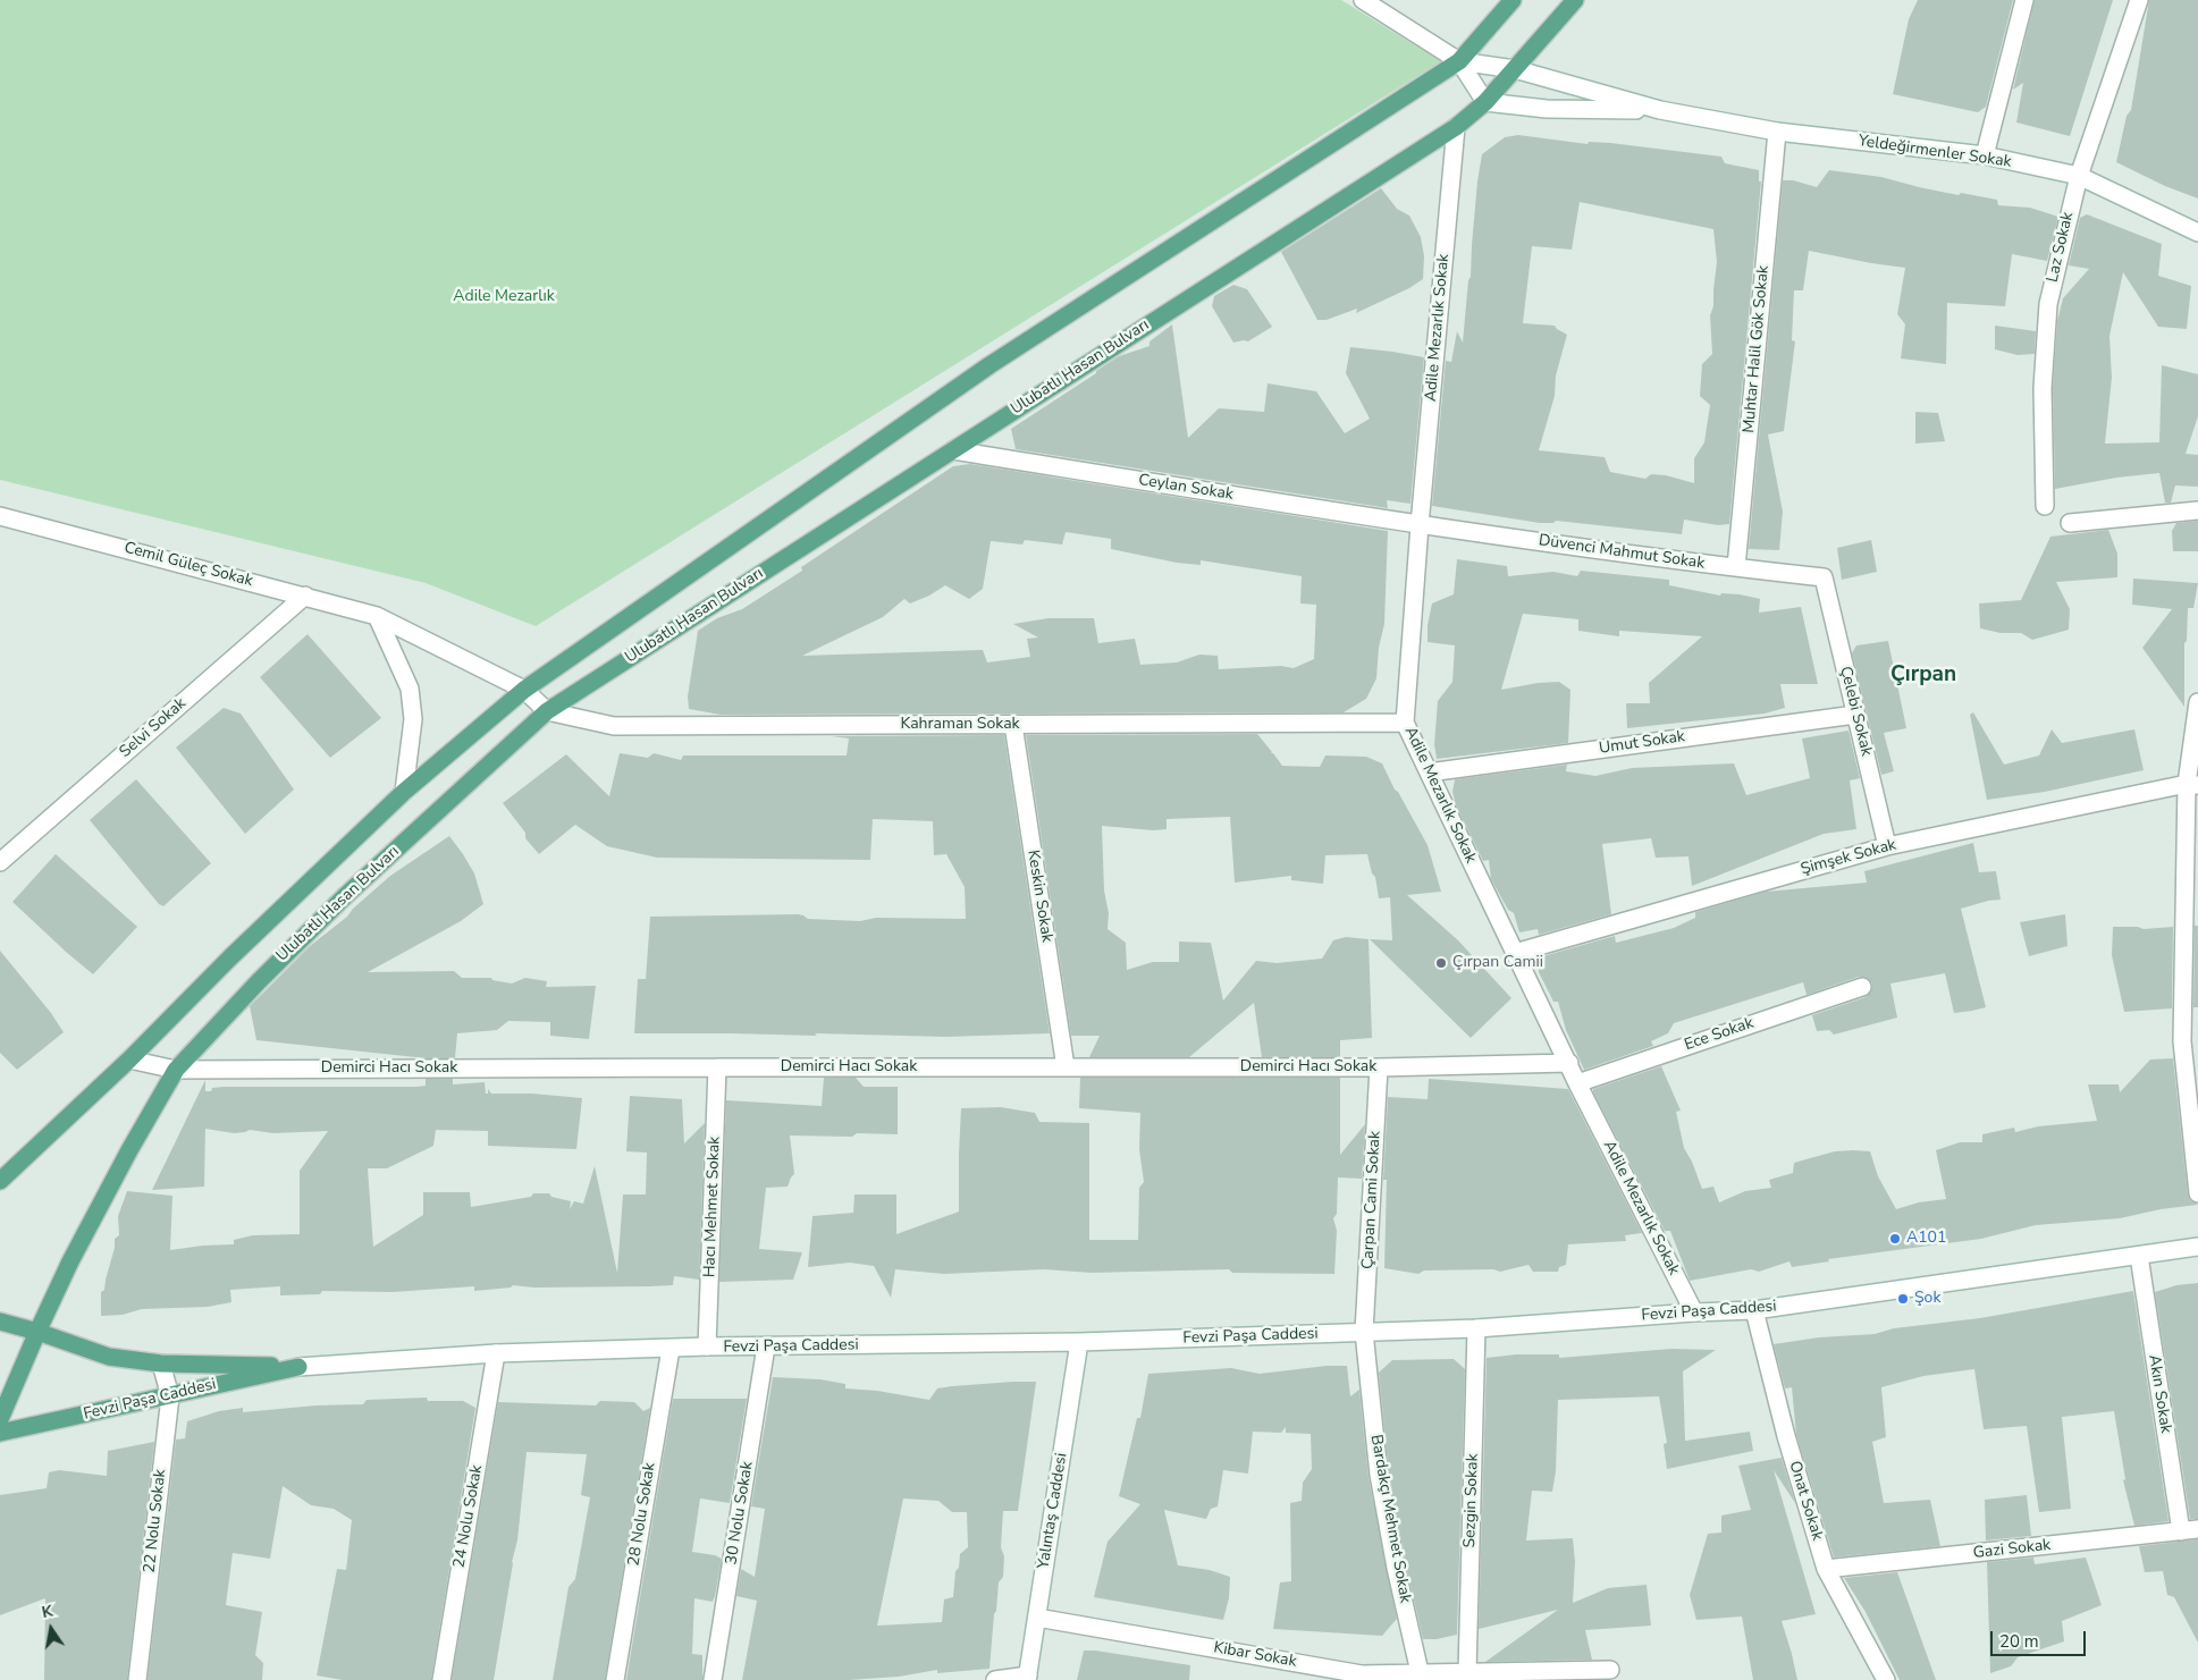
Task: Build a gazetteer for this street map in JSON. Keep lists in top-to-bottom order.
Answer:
{
  "streets": {
    "main road": ["Ulubatlı Hasan Bulvarı", "Fevzi Paşa Caddesi"],
    "street": [
      "Yeldeğirmenler Sokak",
      "Laz Sokak",
      "Adile Mezarlık Sokak",
      "Muhtar Halil Gök Sokak",
      "Ceylan Sokak",
      "Düvenci Mahmut Sokak",
      "Cemil Güleç Sokak",
      "Çelebi Sokak",
      "Kahraman Sokak",
      "Selvi Sokak",
      "Umut Sokak",
      "Şimşek Sokak",
      "Keskin Sokak",
      "Ece Sokak",
      "Demirci Hacı Sokak",
      "Çarpan Cami Sokak",
      "Hacı Mehmet Sokak",
      "Akın Sokak",
      "Sezgin Sokak",
      "Onat Sokak",
      "Yalıntaş Caddesi",
      "30 Nolu Sokak",
      "28 Nolu Sokak",
      "24 Nolu Sokak",
      "Bardakçı Mehmet Sokak",
      "22 Nolu Sokak",
      "Gazi Sokak",
      "Kibar Sokak"
    ]
  },
  "crossings": [
    ["Yeldeğirmenler Sokak", "Laz Sokak"],
    ["Yeldeğirmenler Sokak", "Muhtar Halil Gök Sokak"],
    ["Yeldeğirmenler Sokak", "Ulubatlı Hasan Bulvarı"],
    ["Adile Mezarlık Sokak", "Ulubatlı Hasan Bulvarı"],
    ["Adile Mezarlık Sokak", "Ceylan Sokak"],
    ["Adile Mezarlık Sokak", "Düvenci Mahmut Sokak"],
    ["Adile Mezarlık Sokak", "Kahraman Sokak"],
    ["Adile Mezarlık Sokak", "Umut Sokak"],
    ["Adile Mezarlık Sokak", "Şimşek Sokak"],
    ["Adile Mezarlık Sokak", "Ece Sokak"],
    ["Adile Mezarlık Sokak", "Demirci Hacı Sokak"],
    ["Adile Mezarlık Sokak", "Fevzi Paşa Caddesi"],
    ["Muhtar Halil Gök Sokak", "Düvenci Mahmut Sokak"],
    ["Ulubatlı Hasan Bulvarı", "Ceylan Sokak"],
    ["Ulubatlı Hasan Bulvarı", "Kahraman Sokak"],
    ["Ulubatlı Hasan Bulvarı", "Demirci Hacı Sokak"],
    ["Ulubatlı Hasan Bulvarı", "Fevzi Paşa Caddesi"],
    ["Ceylan Sokak", "Düvenci Mahmut Sokak"],
    ["Düvenci Mahmut Sokak", "Çelebi Sokak"],
    ["Cemil Güleç Sokak", "Selvi Sokak"],
    ["Çelebi Sokak", "Umut Sokak"],
    ["Çelebi Sokak", "Şimşek Sokak"],
    ["Kahraman Sokak", "Keskin Sokak"],
    ["Keskin Sokak", "Demirci Hacı Sokak"],
    ["Demirci Hacı Sokak", "Çarpan Cami Sokak"],
    ["Demirci Hacı Sokak", "Hacı Mehmet Sokak"],
    ["Çarpan Cami Sokak", "Fevzi Paşa Caddesi"],
    ["Çarpan Cami Sokak", "Bardakçı Mehmet Sokak"],
    ["Hacı Mehmet Sokak", "Fevzi Paşa Caddesi"],
    ["Fevzi Paşa Caddesi", "Akın Sokak"],
    ["Fevzi Paşa Caddesi", "Sezgin Sokak"],
    ["Fevzi Paşa Caddesi", "Onat Sokak"],
    ["Fevzi Paşa Caddesi", "Yalıntaş Caddesi"],
    ["Fevzi Paşa Caddesi", "30 Nolu Sokak"],
    ["Fevzi Paşa Caddesi", "28 Nolu Sokak"],
    ["Fevzi Paşa Caddesi", "24 Nolu Sokak"],
    ["Fevzi Paşa Caddesi", "Bardakçı Mehmet Sokak"],
    ["Fevzi Paşa Caddesi", "22 Nolu Sokak"],
    ["Akın Sokak", "Gazi Sokak"],
    ["Sezgin Sokak", "Kibar Sokak"],
    ["Onat Sokak", "Gazi Sokak"],
    ["Yalıntaş Caddesi", "Kibar Sokak"],
    ["Bardakçı Mehmet Sokak", "Kibar Sokak"]
  ],
  "districts": ["Çırpan"],
  "parks": ["Adile Mezarlık"],
  "places": ["Çırpan Camii", "A101", "Şok"],
  "scale_bar": "20 m",
  "north": "top"
}
